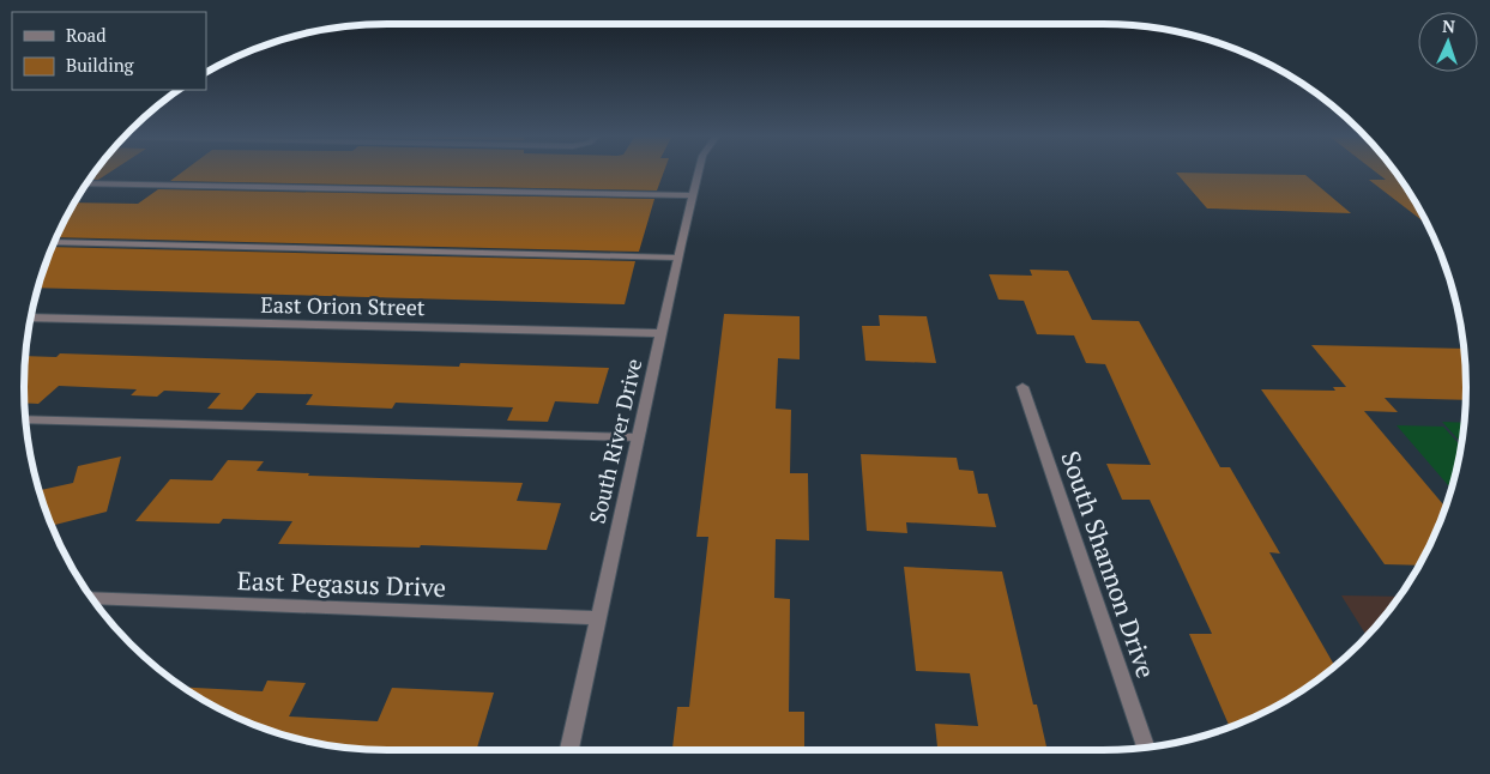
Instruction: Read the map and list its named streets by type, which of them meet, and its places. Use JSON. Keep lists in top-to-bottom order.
{
  "streets": {
    "street": [
      "East Orion Street",
      "South River Drive",
      "South Shannon Drive",
      "East Pegasus Drive"
    ]
  },
  "crossings": [
    ["East Orion Street", "South River Drive"],
    ["South River Drive", "East Pegasus Drive"]
  ],
  "legend": ["Road", "Building"],
  "north": "top"
}
